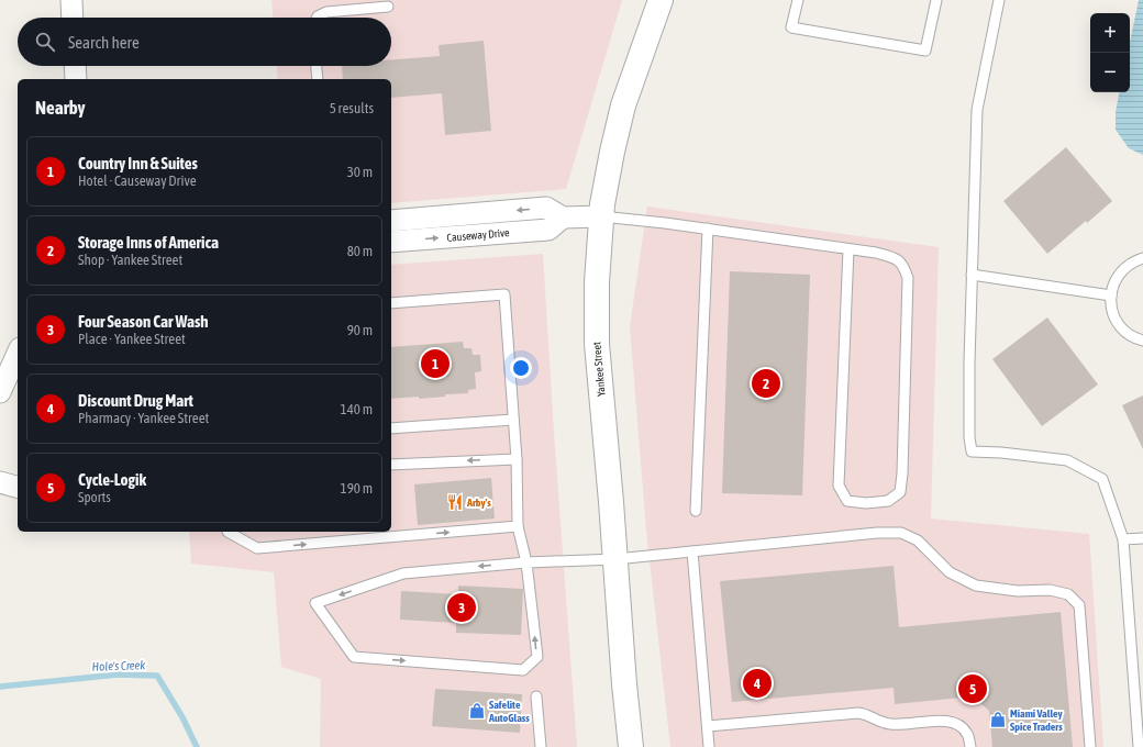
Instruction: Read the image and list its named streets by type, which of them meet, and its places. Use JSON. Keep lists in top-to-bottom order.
{
  "streets": {
    "street": ["Causeway Drive", "Yankee Street"]
  },
  "crossings": [
    ["Causeway Drive", "Yankee Street"]
  ],
  "water": ["Hole's Creek"],
  "places": {
    "restaurant": ["Arby's"],
    "shop": ["Safelite AutoGlass", "Miami Valley Spice Traders"]
  },
  "page": {
    "map_buttons": ["+", "−"],
    "search": "Search here",
    "heading": ["Nearby", "5 results"],
    "list": [
      {
        "mark": "1",
        "name": "Country Inn & Suites",
        "note": "Hotel · Causeway Drive",
        "value": "30 m"
      },
      {
        "mark": "2",
        "name": "Storage Inns of America",
        "note": "Shop · Yankee Street",
        "value": "80 m"
      },
      {
        "mark": "3",
        "name": "Four Season Car Wash",
        "note": "Place · Yankee Street",
        "value": "90 m"
      },
      {
        "mark": "4",
        "name": "Discount Drug Mart",
        "note": "Pharmacy · Yankee Street",
        "value": "140 m"
      },
      {
        "mark": "5",
        "name": "Cycle-Logik",
        "note": "Sports",
        "value": "190 m"
      }
    ],
    "pins": [
      "1",
      "2",
      "3",
      "4",
      "5"
    ]
  }
}
